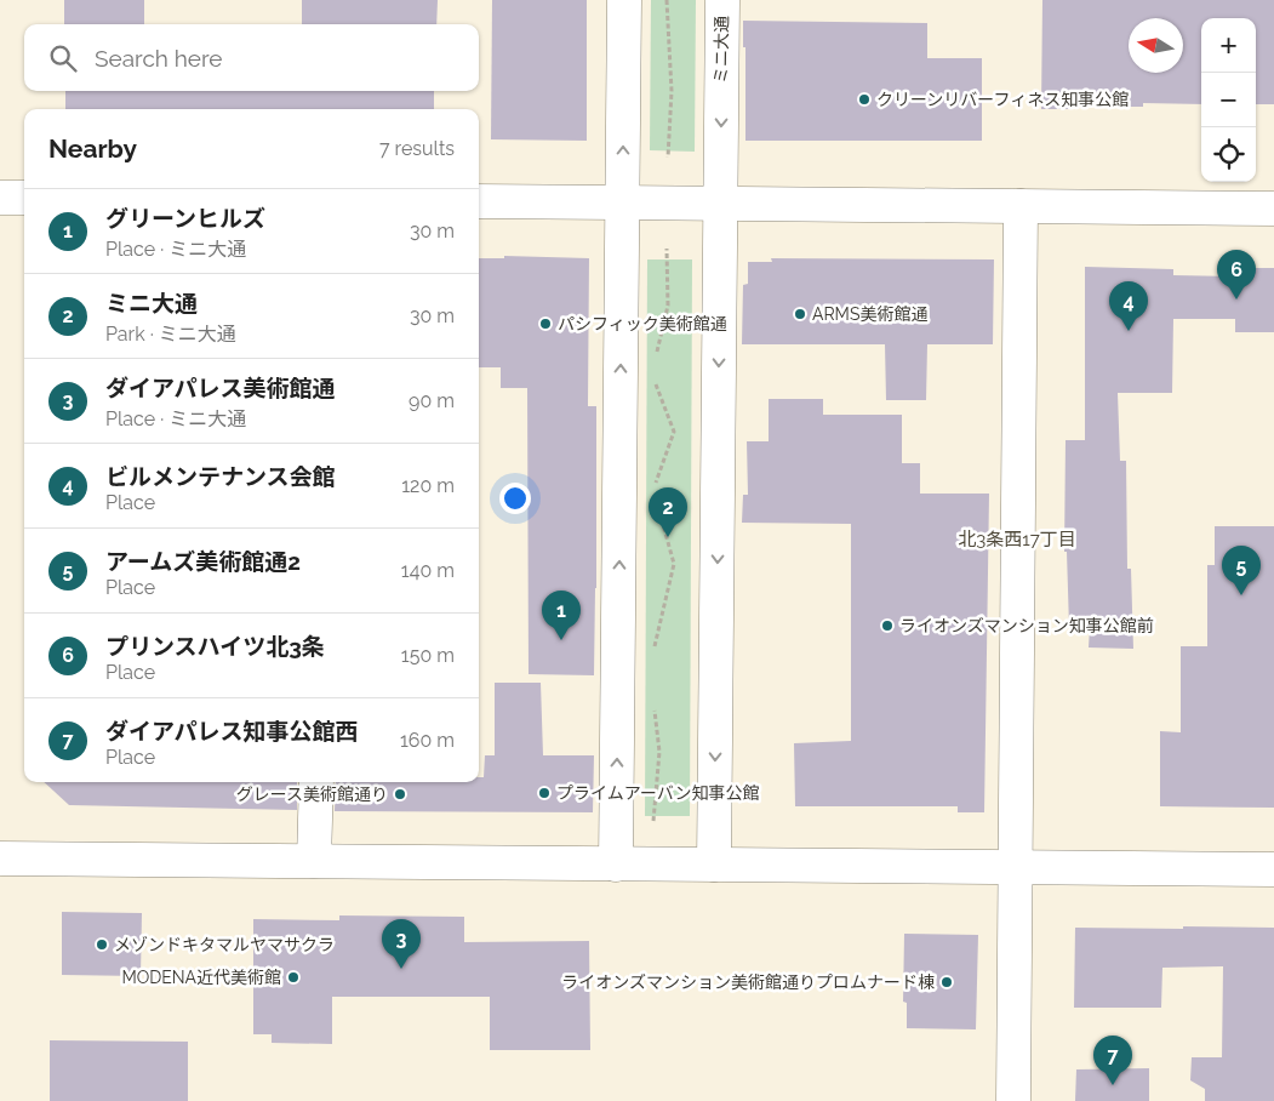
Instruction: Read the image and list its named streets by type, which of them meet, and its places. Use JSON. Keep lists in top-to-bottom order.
{
  "streets": {
    "street": ["ミニ大通"]
  },
  "districts": ["北3条西17丁目"],
  "places": [
    "クリーンリバーフィネス知事公館",
    "ARMS美術館通",
    "パシフィック美術館通",
    "ライオンズマンション知事公館前",
    "プライムアーバン知事公館",
    "グレース美術館通り",
    "メゾンドキタマルヤマサクラ",
    "MODENA近代美術館",
    "ライオンズマンション美術館通りプロムナード棟"
  ],
  "north": "left",
  "page": {
    "map_buttons": ["+", "−"],
    "search": "Search here",
    "heading": ["Nearby", "7 results"],
    "list": [
      {
        "mark": "1",
        "name": "グリーンヒルズ",
        "note": "Place · ミニ大通",
        "value": "30 m"
      },
      {
        "mark": "2",
        "name": "ミニ大通",
        "note": "Park · ミニ大通",
        "value": "30 m"
      },
      {
        "mark": "3",
        "name": "ダイアパレス美術館通",
        "note": "Place · ミニ大通",
        "value": "90 m"
      },
      {
        "mark": "4",
        "name": "ビルメンテナンス会館",
        "note": "Place",
        "value": "120 m"
      },
      {
        "mark": "5",
        "name": "アームズ美術館通2",
        "note": "Place",
        "value": "140 m"
      },
      {
        "mark": "6",
        "name": "プリンスハイツ北3条",
        "note": "Place",
        "value": "150 m"
      },
      {
        "mark": "7",
        "name": "ダイアパレス知事公館西",
        "note": "Place",
        "value": "160 m"
      }
    ],
    "pins": [
      "6",
      "4",
      "2",
      "5",
      "1",
      "3",
      "7"
    ]
  }
}
